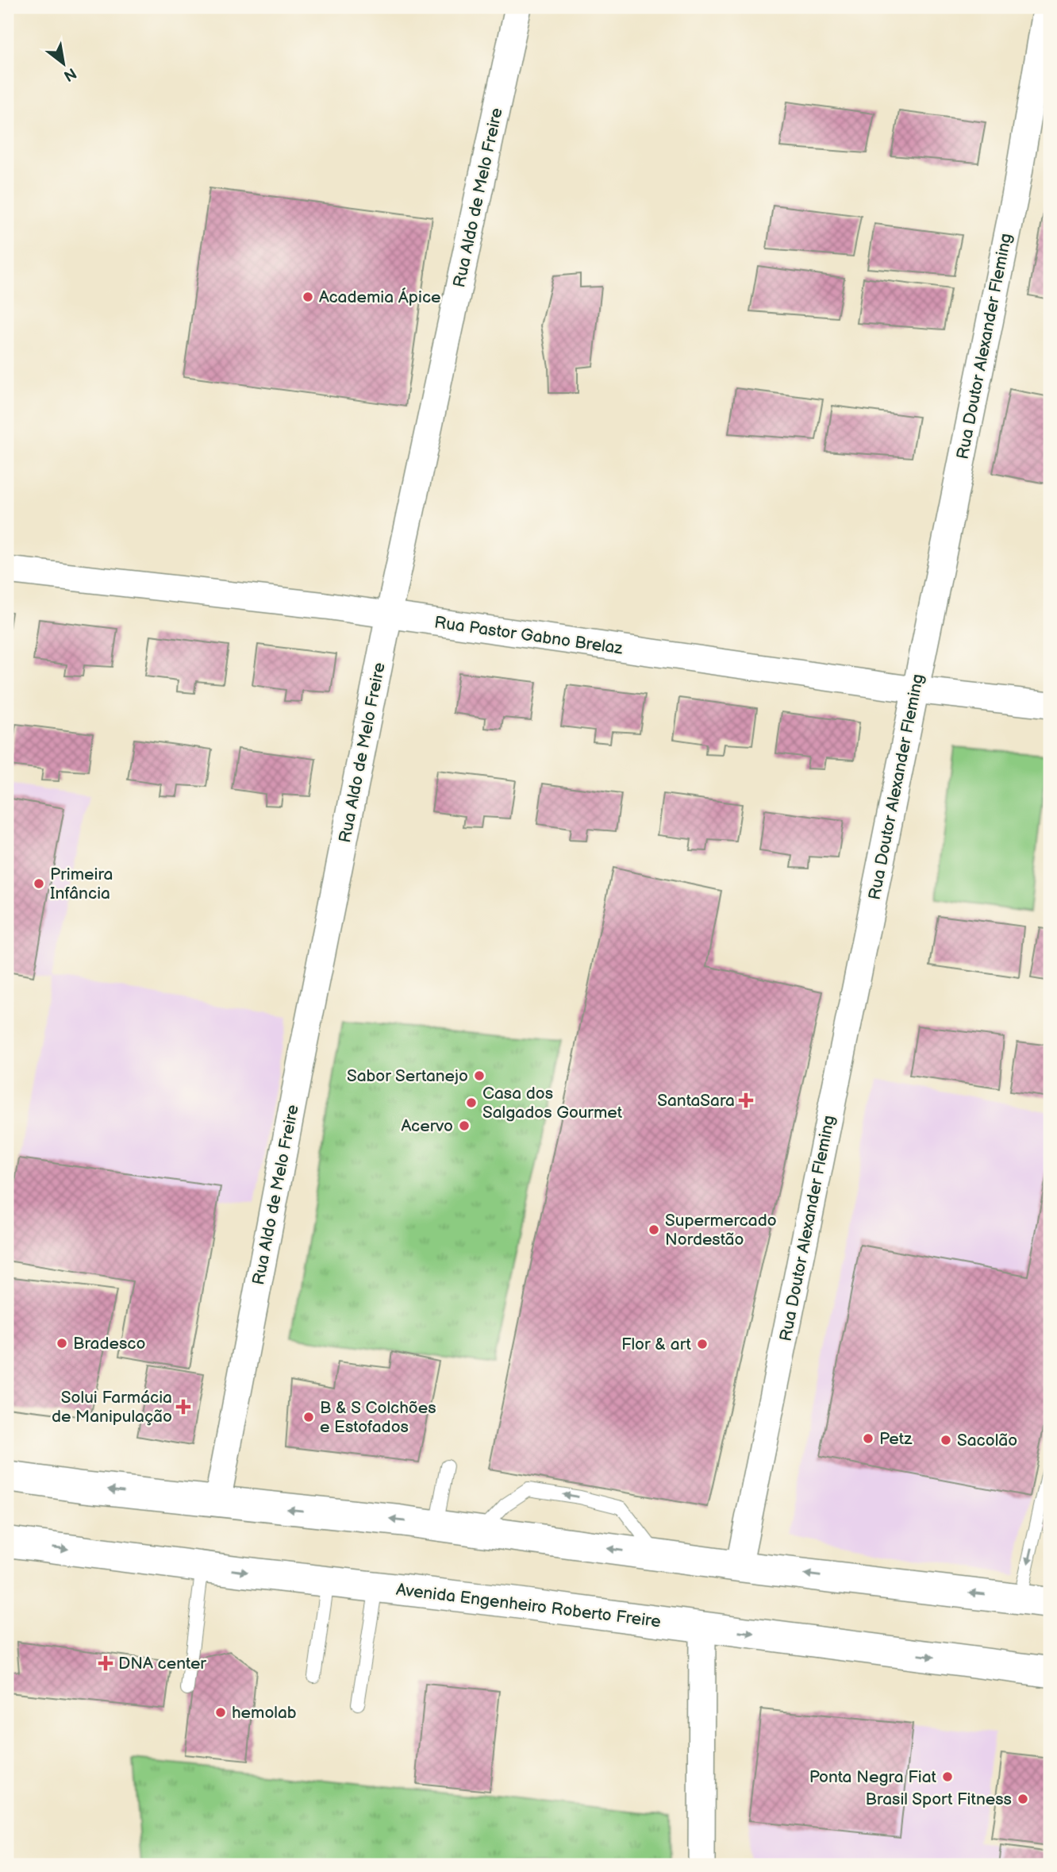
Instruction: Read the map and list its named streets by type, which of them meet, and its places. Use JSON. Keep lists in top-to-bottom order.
{
  "streets": {
    "main road": ["Avenida Engenheiro Roberto Freire"],
    "street": ["Rua Aldo de Melo Freire", "Rua Doutor Alexander Fleming", "Rua Pastor Gabno Brelaz"]
  },
  "crossings": [
    ["Rua Aldo de Melo Freire", "Rua Pastor Gabno Brelaz"],
    ["Rua Doutor Alexander Fleming", "Rua Pastor Gabno Brelaz"]
  ],
  "places": {
    "other": [
      "Academia Ápice",
      "Primeira Infância",
      "Sabor Sertanejo",
      "Casa dos Salgados Gourmet",
      "Acervo",
      "Supermercado Nordestão",
      "Bradesco",
      "Flor & art",
      "B & S Colchões e Estofados",
      "Petz",
      "Sacolão",
      "hemolab",
      "Ponta Negra Fiat",
      "Brasil Sport Fitness"
    ],
    "health": ["SantaSara", "Solui Farmácia de Manipulação", "DNA center"]
  },
  "north": "bottom right"
}
